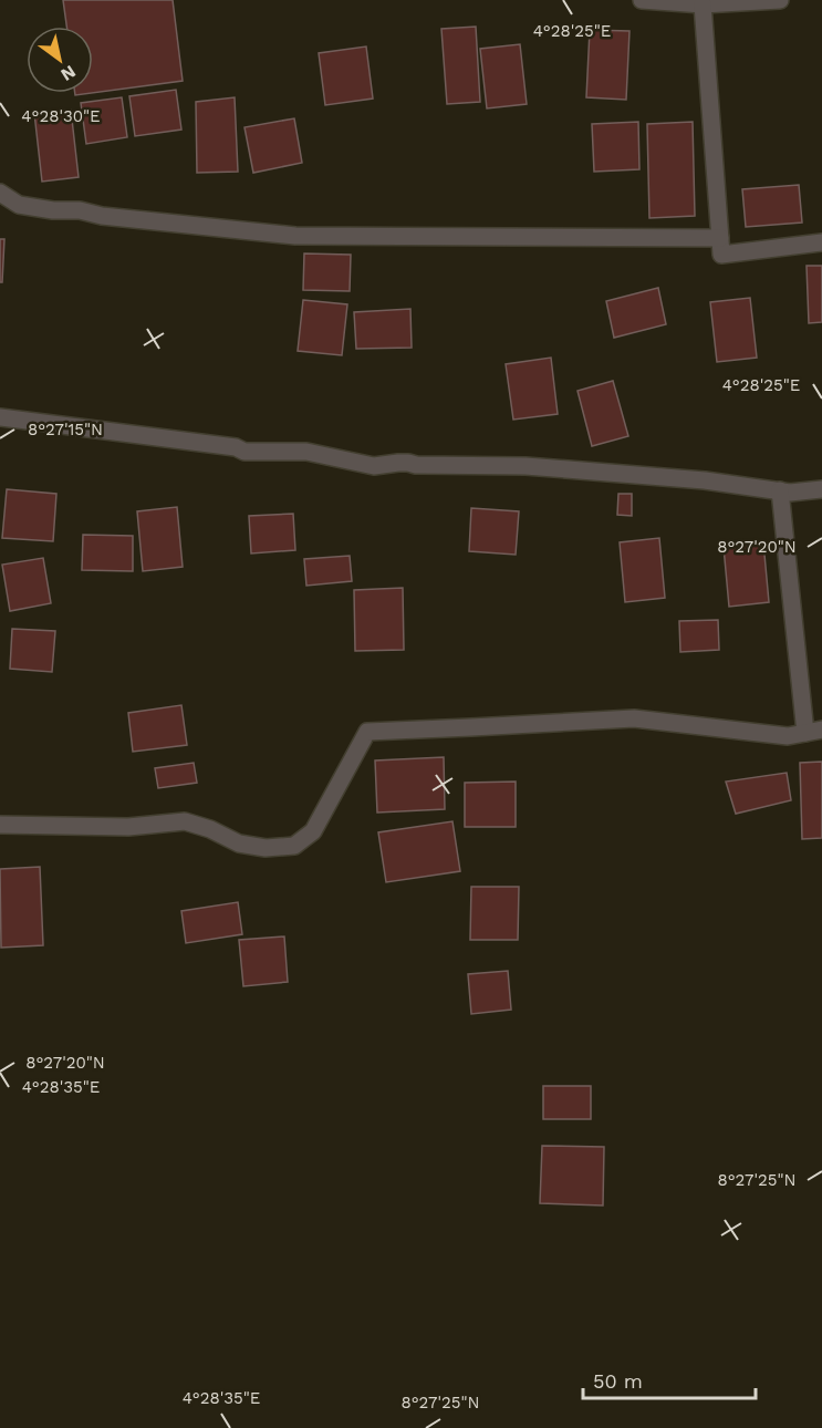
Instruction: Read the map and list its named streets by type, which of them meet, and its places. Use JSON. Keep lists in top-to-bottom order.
{
  "scale_bar": "50 m",
  "north": "bottom right",
  "coordinates": [
    "4°28'25\"E",
    "4°28'30\"E",
    "8°27'15\"N",
    "8°27'20\"N",
    "4°28'35\"E",
    "8°27'25\"N"
  ]
}
